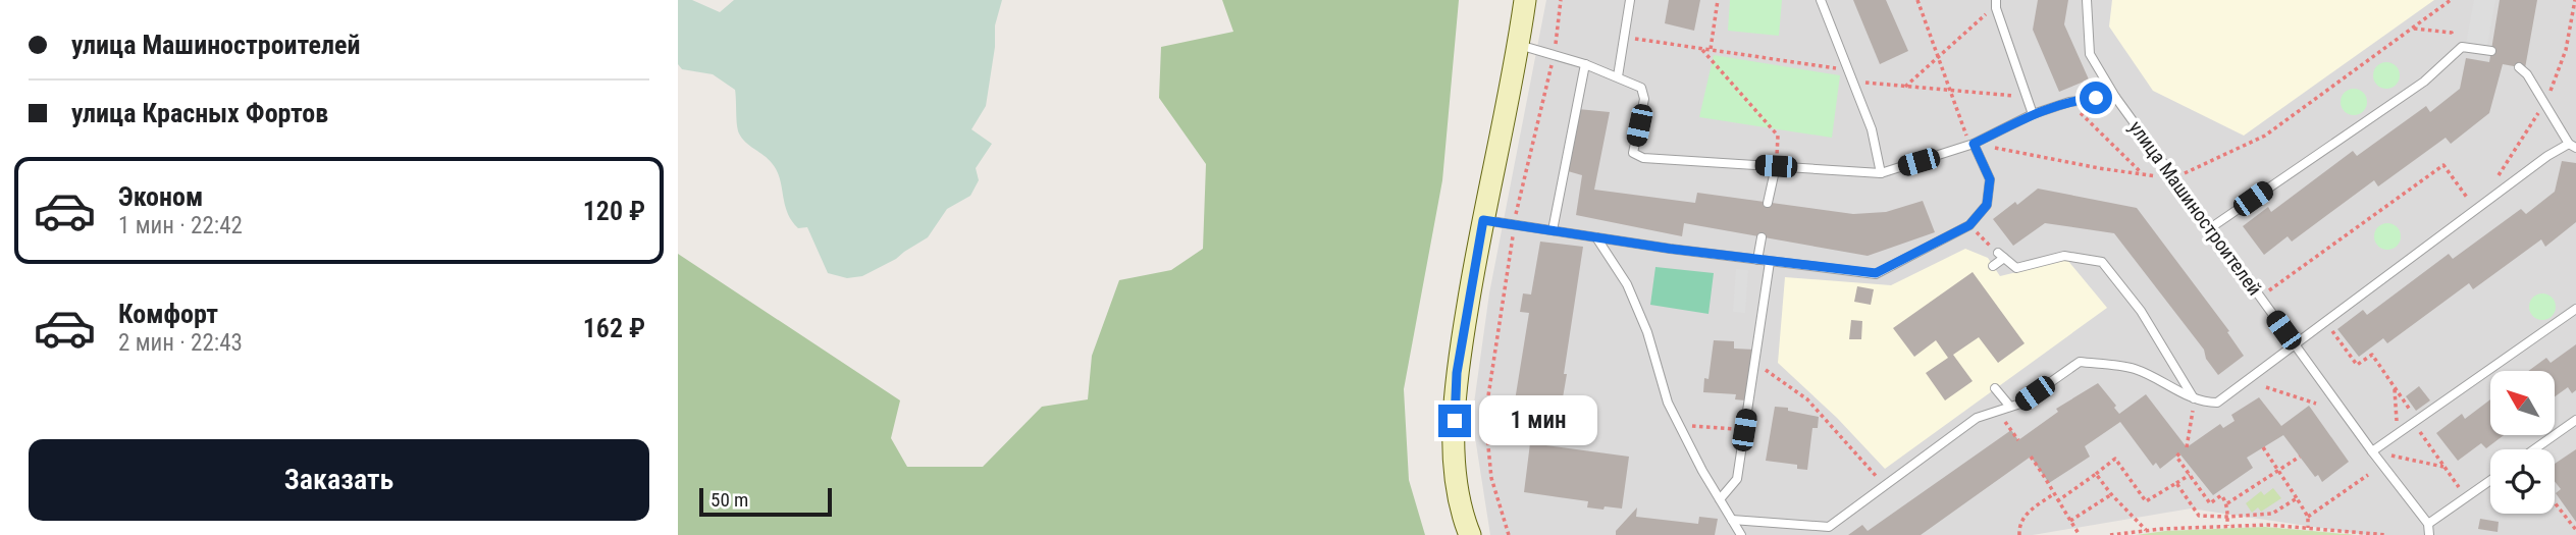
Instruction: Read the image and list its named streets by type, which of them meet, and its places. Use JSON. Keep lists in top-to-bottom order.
{
  "streets": {
    "lane": ["улица Машиностроителей"]
  },
  "scale_bar": "50 m",
  "north": "top left",
  "page": {
    "banner": ["улица Машиностроителей", "улица Красных Фортов"],
    "list": [
      {
        "name": "Эконом",
        "note": "1 мин · 22:42",
        "value": "120 ₽"
      },
      {
        "name": "Комфорт",
        "note": "2 мин · 22:43",
        "value": "162 ₽"
      }
    ],
    "bubble": "1 мин",
    "buttons": "Заказать",
    "scale": "50 m"
  }
}
